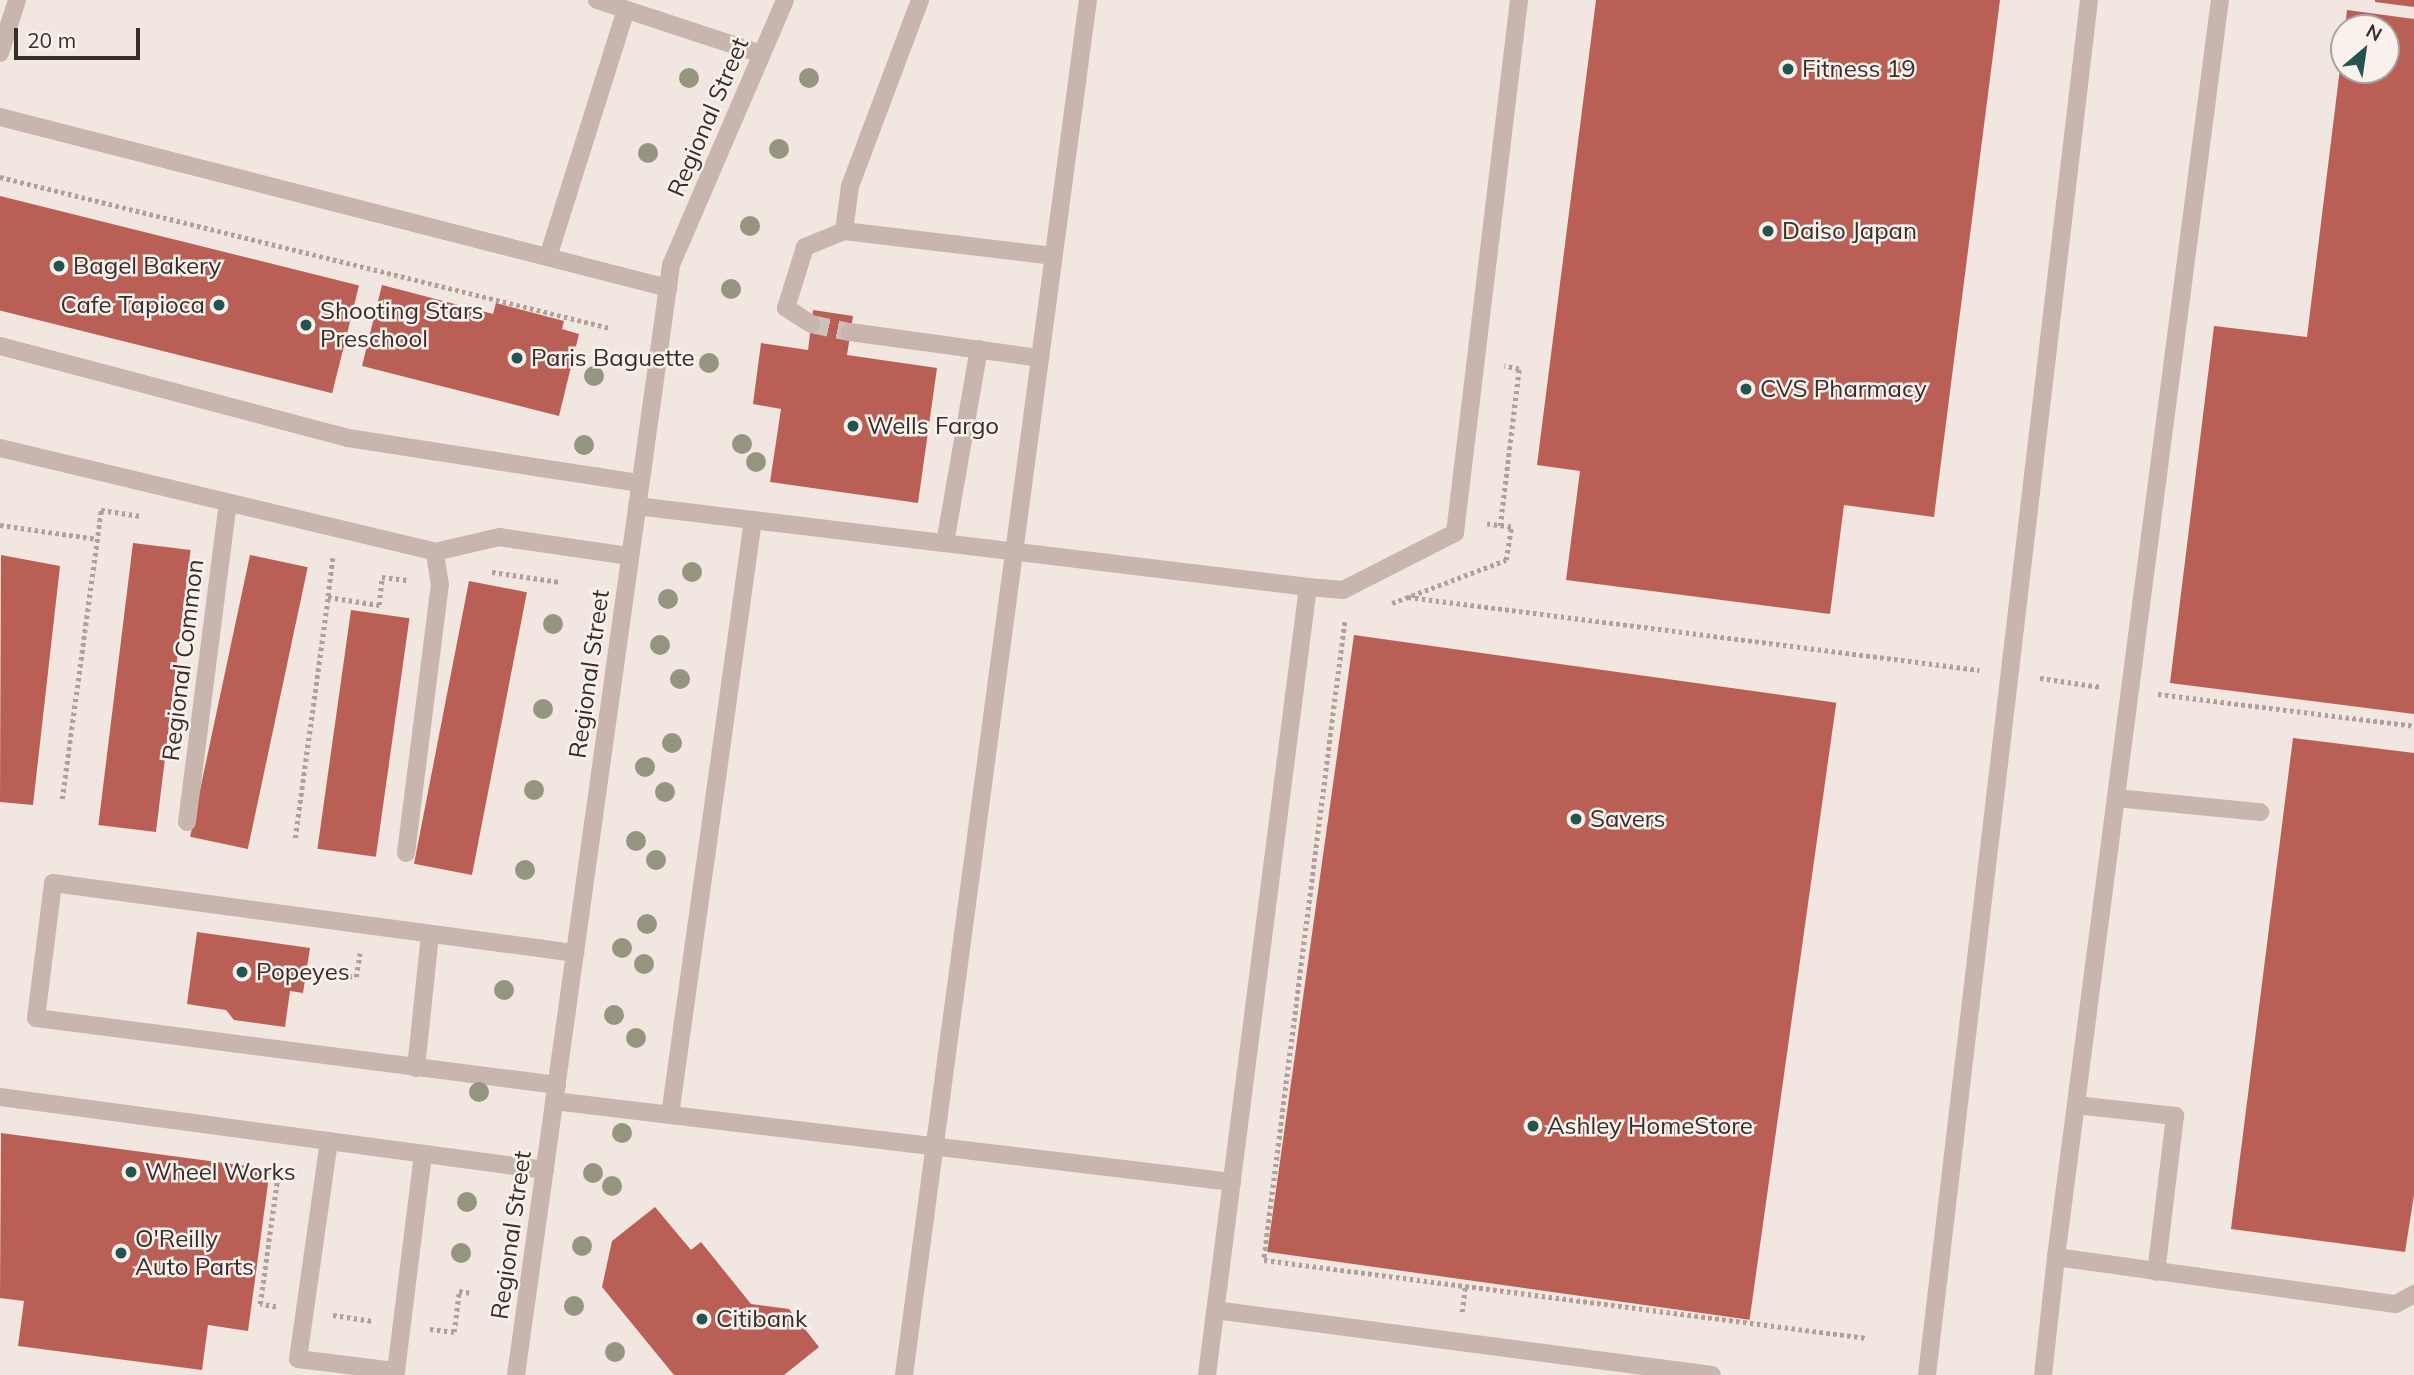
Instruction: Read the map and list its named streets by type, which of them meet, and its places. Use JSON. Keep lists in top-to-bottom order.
{
  "streets": {
    "street": ["Regional Street", "Regional Common"]
  },
  "places": [
    "Fitness 19",
    "Daiso Japan",
    "Bagel Bakery",
    "Cafe Tapioca",
    "Shooting Stars Preschool",
    "Paris Baguette",
    "CVS Pharmacy",
    "Wells Fargo",
    "Savers",
    "Popeyes",
    "Ashley HomeStore",
    "Wheel Works",
    "O'Reilly Auto Parts",
    "Citibank"
  ],
  "scale_bar": "20 m",
  "north": "top right"
}
